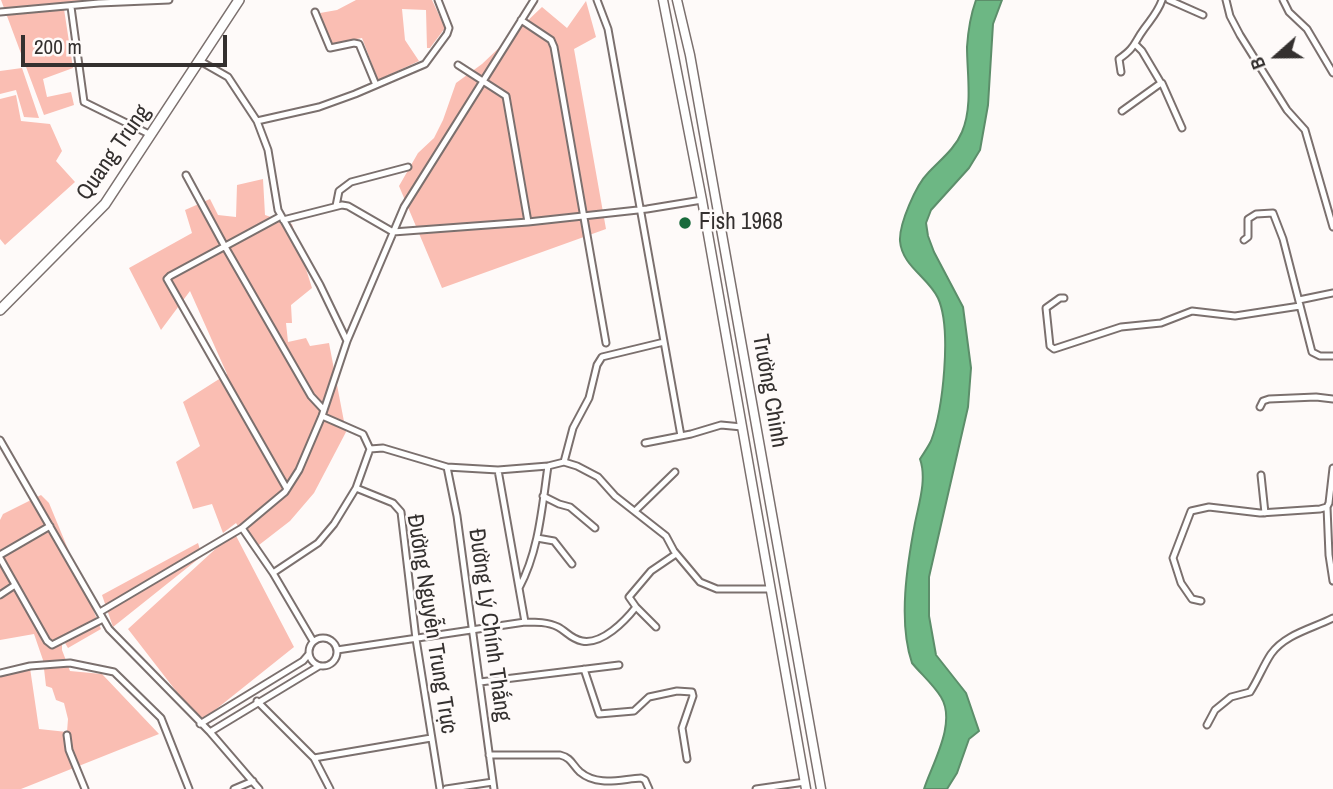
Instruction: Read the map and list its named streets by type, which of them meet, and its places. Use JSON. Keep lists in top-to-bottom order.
{
  "streets": {
    "main road": ["Quang Trung"],
    "street": ["Trường Chinh", "Đường Nguyễn Trung Trực", "Đường Lý Chính Thắng"]
  },
  "places": ["Fish 1968"],
  "scale_bar": "200 m",
  "north": "left"
}
